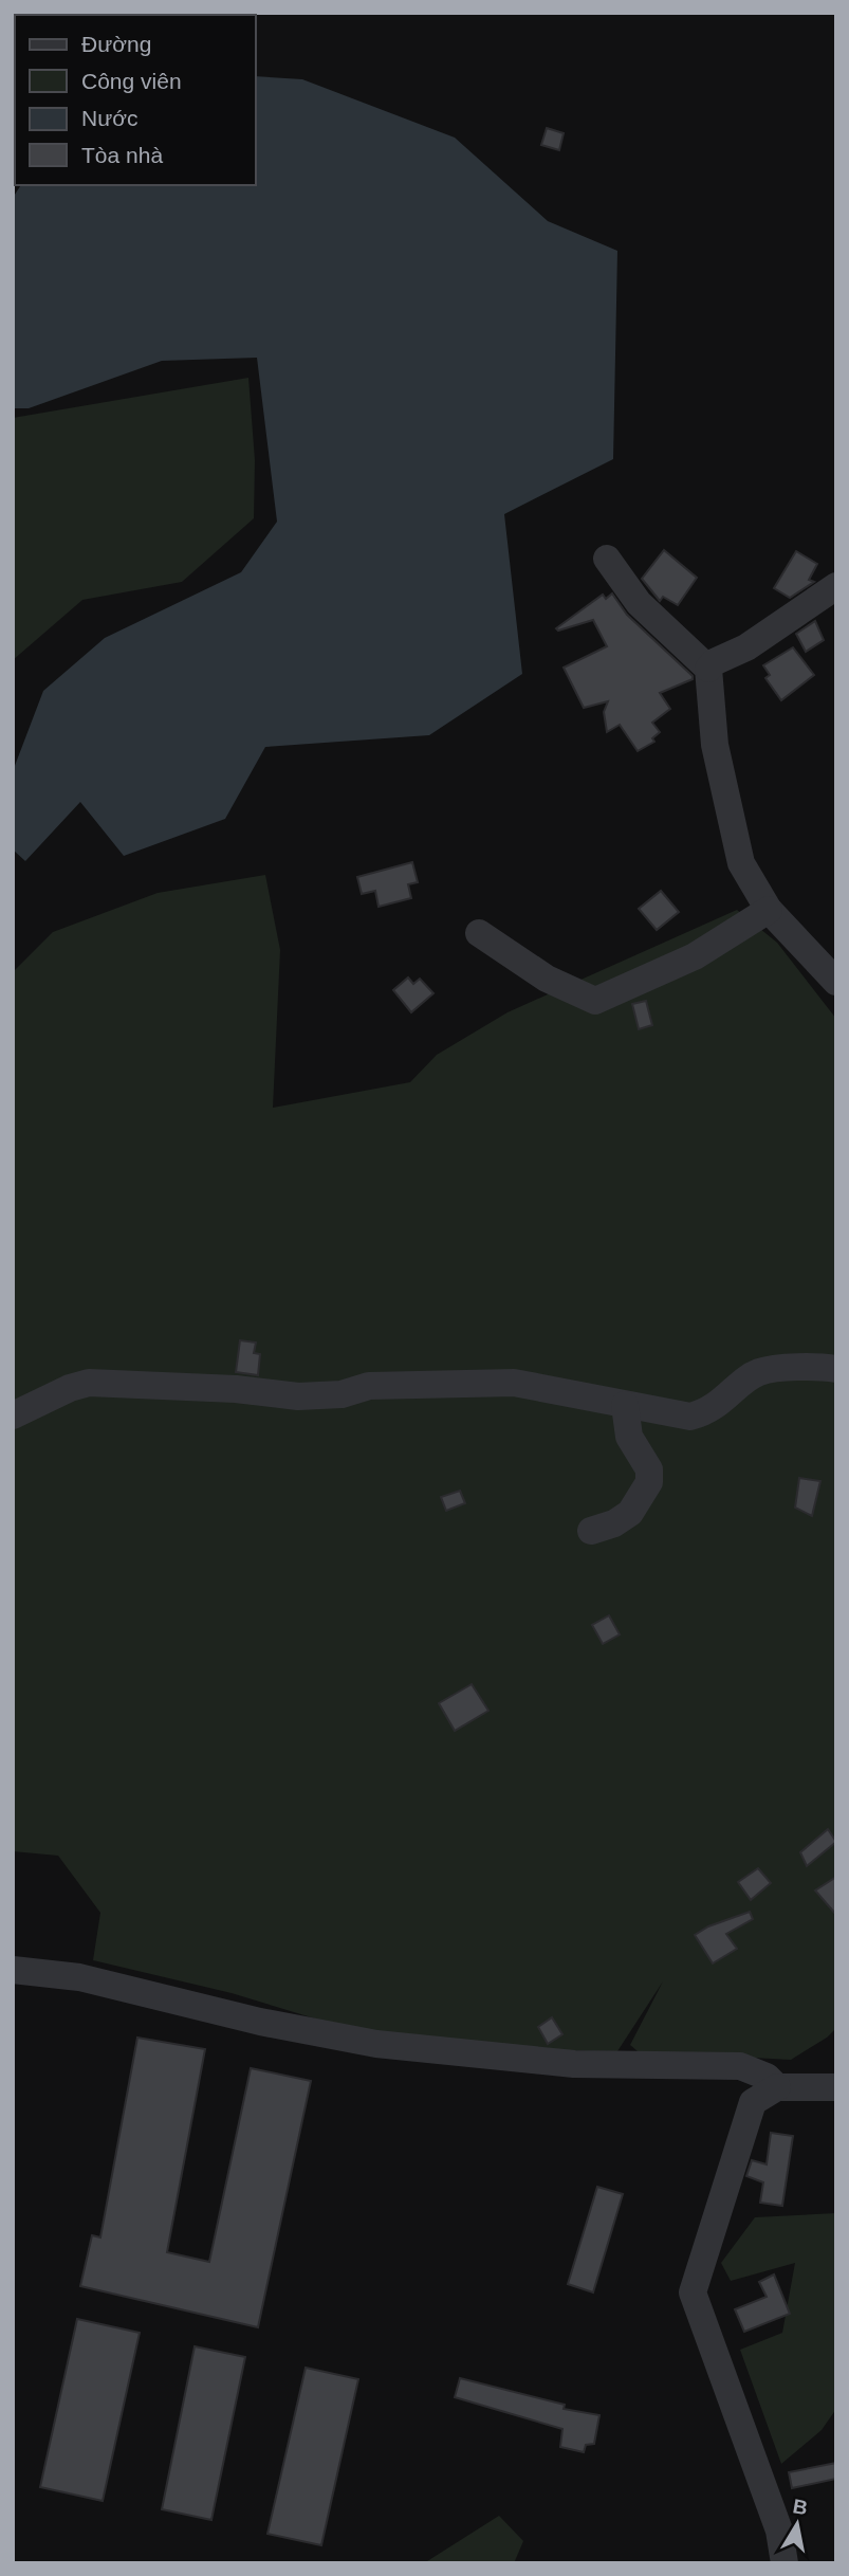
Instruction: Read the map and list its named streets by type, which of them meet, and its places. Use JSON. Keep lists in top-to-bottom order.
{
  "legend": [
    "Đường",
    "Công viên",
    "Nước",
    "Tòa nhà"
  ],
  "north": "top"
}
